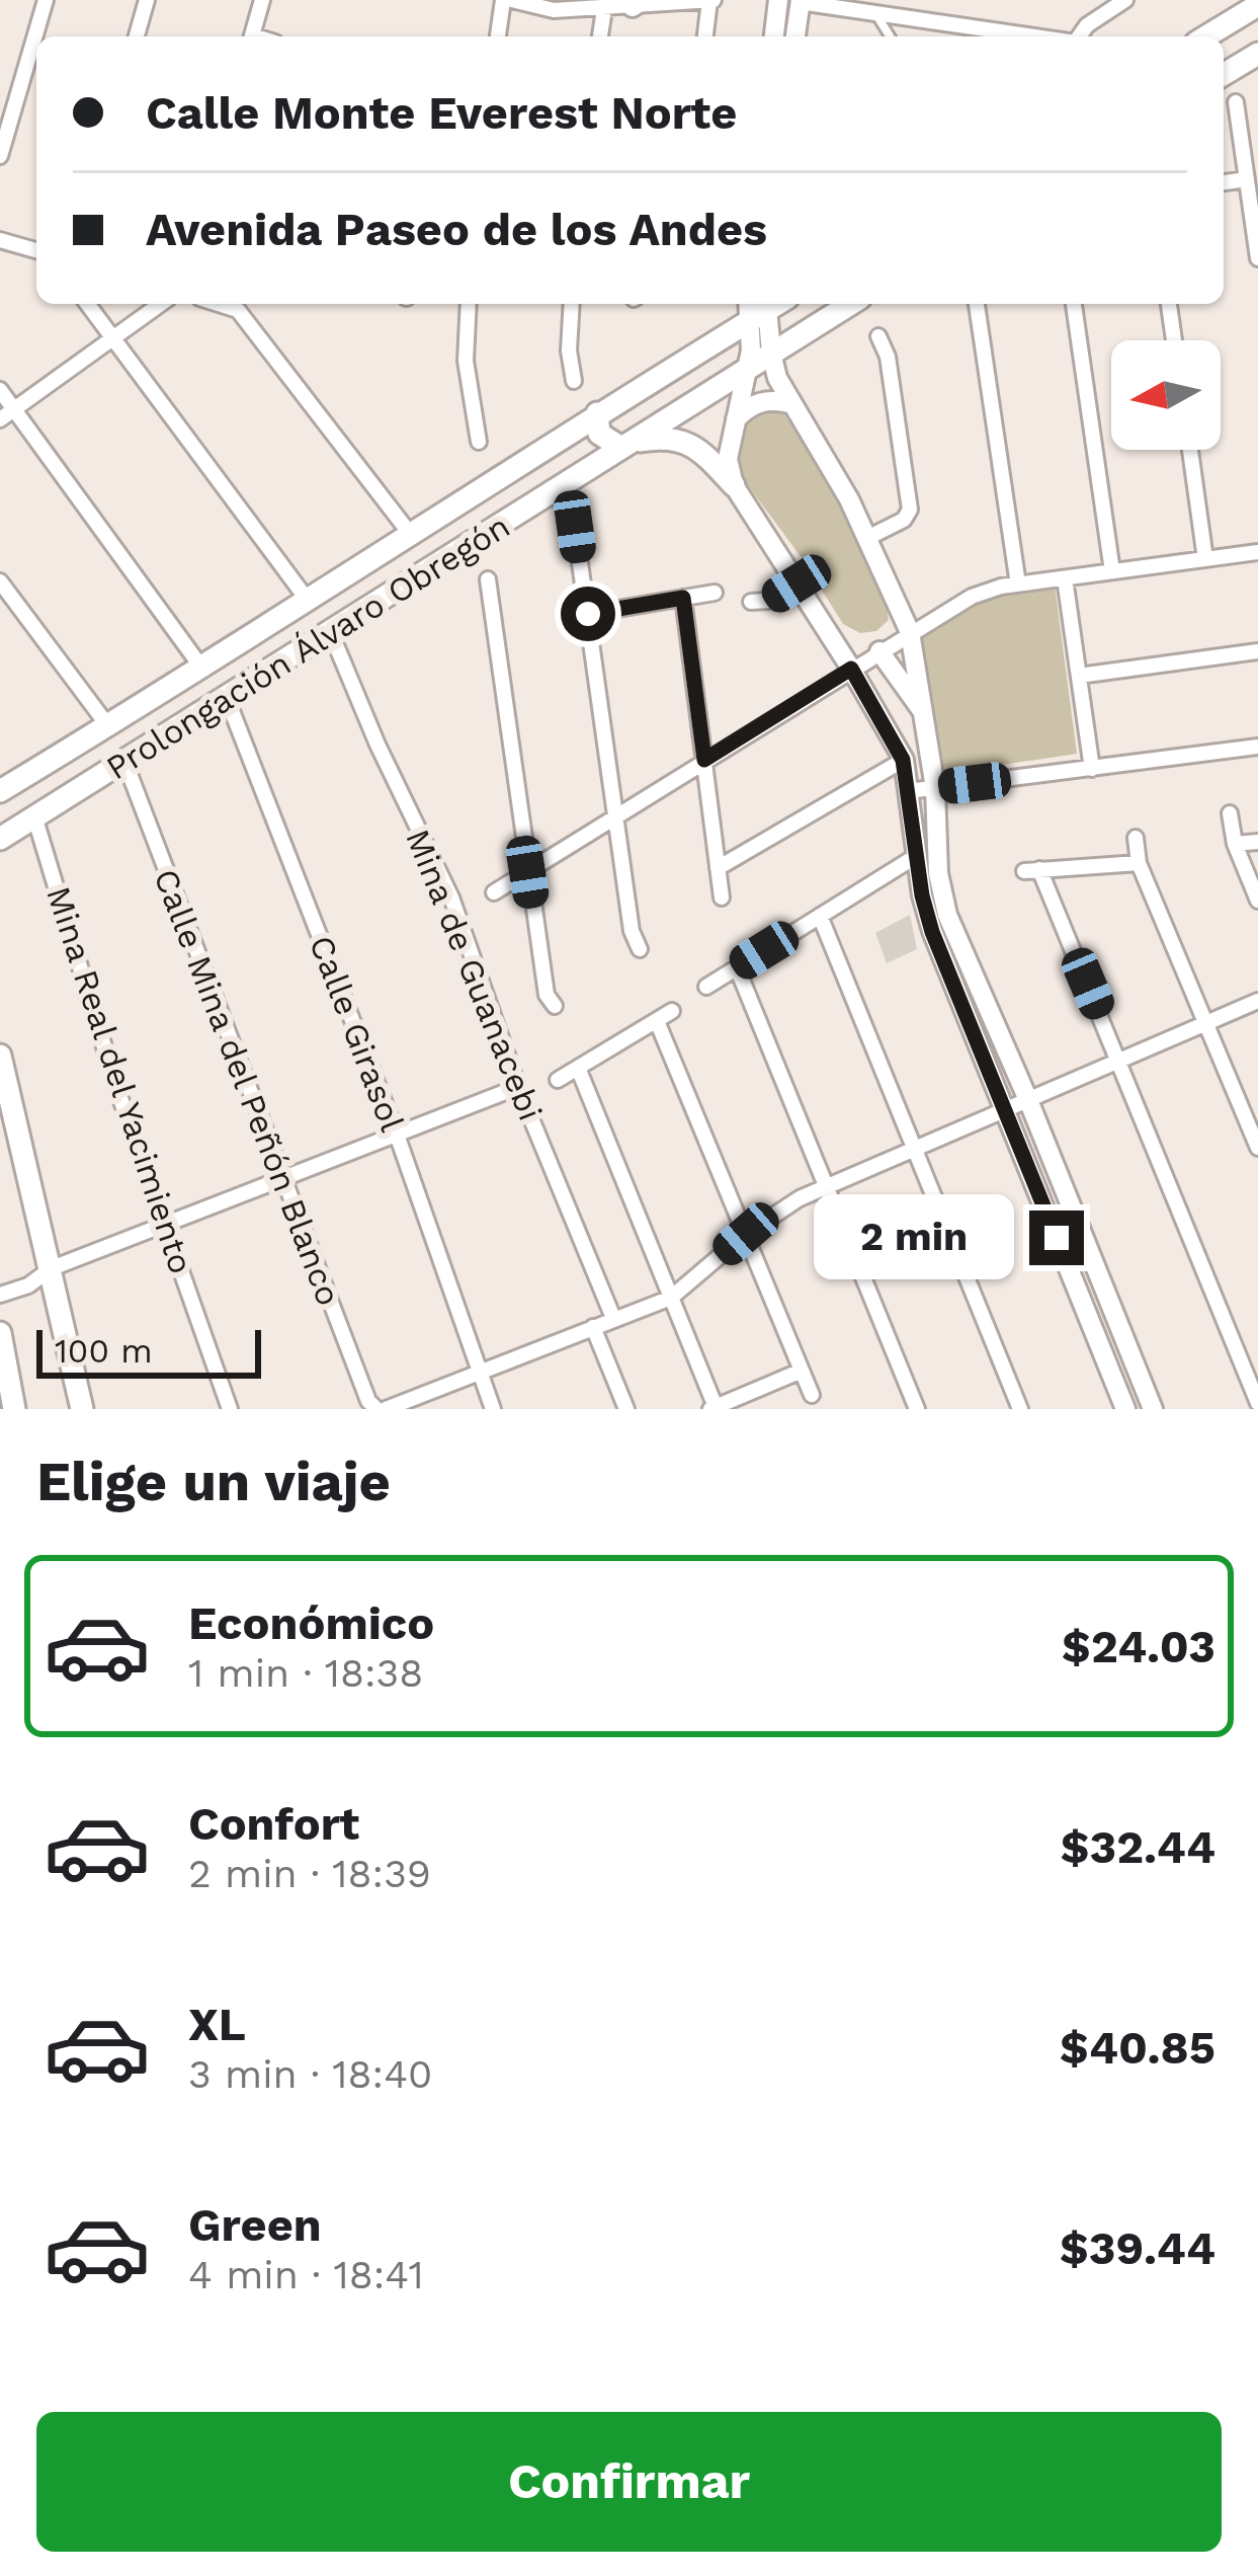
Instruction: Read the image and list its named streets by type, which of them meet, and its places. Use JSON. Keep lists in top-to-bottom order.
{
  "streets": {
    "main road": ["Prolongación Álvaro Obregón"],
    "street": [
      "Mina de Guanacebi",
      "Calle Girasol",
      "Mina Real del Yacimiento",
      "Calle Mina del Peñón Blanco"
    ]
  },
  "crossings": [
    ["Prolongación Álvaro Obregón", "Mina de Guanacebi"],
    ["Prolongación Álvaro Obregón", "Calle Girasol"],
    ["Prolongación Álvaro Obregón", "Mina Real del Yacimiento"],
    ["Prolongación Álvaro Obregón", "Calle Mina del Peñón Blanco"]
  ],
  "scale_bar": "100 m",
  "north": "left",
  "page": {
    "banner": ["Calle Monte Everest Norte", "Avenida Paseo de los Andes"],
    "bubble": "2 min",
    "scale": "100 m",
    "heading": "Elige un viaje",
    "list": [
      {
        "name": "Económico",
        "note": "1 min · 18:38",
        "value": "$24.03"
      },
      {
        "name": "Confort",
        "note": "2 min · 18:39",
        "value": "$32.44"
      },
      {
        "name": "XL",
        "note": "3 min · 18:40",
        "value": "$40.85"
      },
      {
        "name": "Green",
        "note": "4 min · 18:41",
        "value": "$39.44"
      }
    ],
    "buttons": "Confirmar"
  }
}
